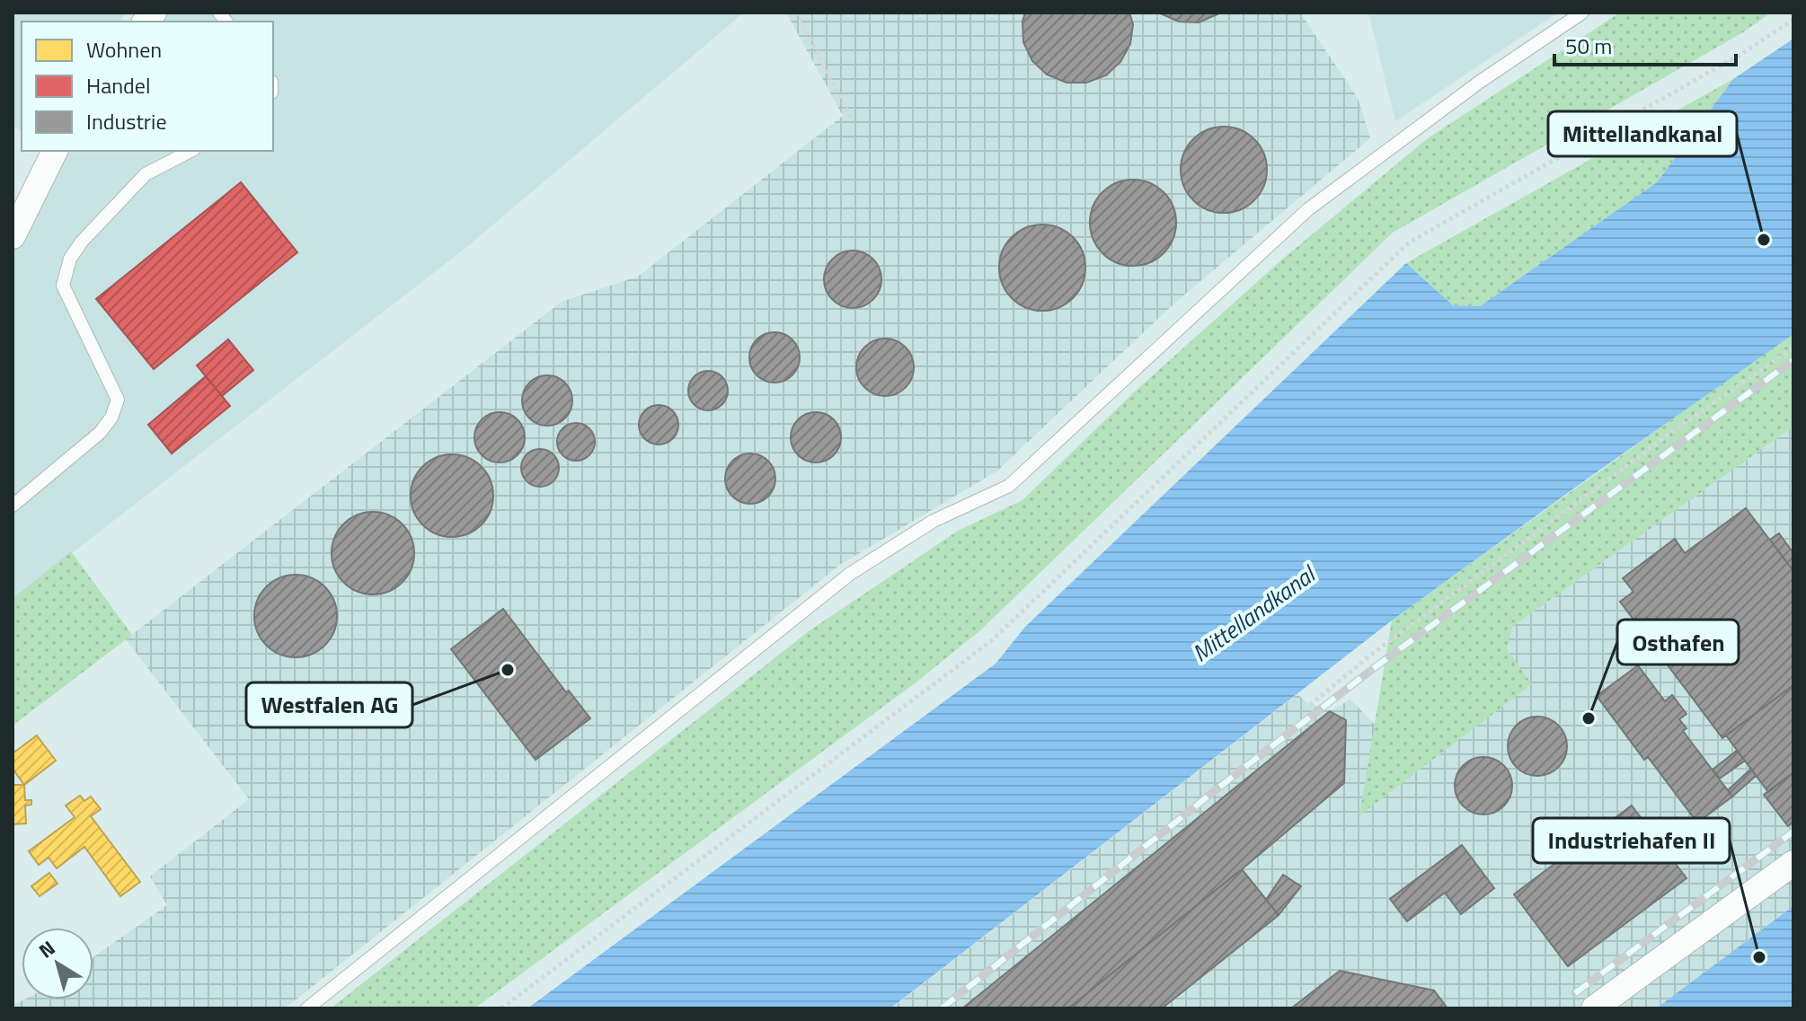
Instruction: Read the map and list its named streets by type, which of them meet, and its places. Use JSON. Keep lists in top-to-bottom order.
{
  "water": ["Mittellandkanal"],
  "places": [
    "Mittellandkanal",
    "Westfalen AG",
    "Osthafen",
    "Industriehafen II"
  ],
  "legend": ["Wohnen", "Handel", "Industrie"],
  "scale_bar": "50 m",
  "north": "top left"
}
